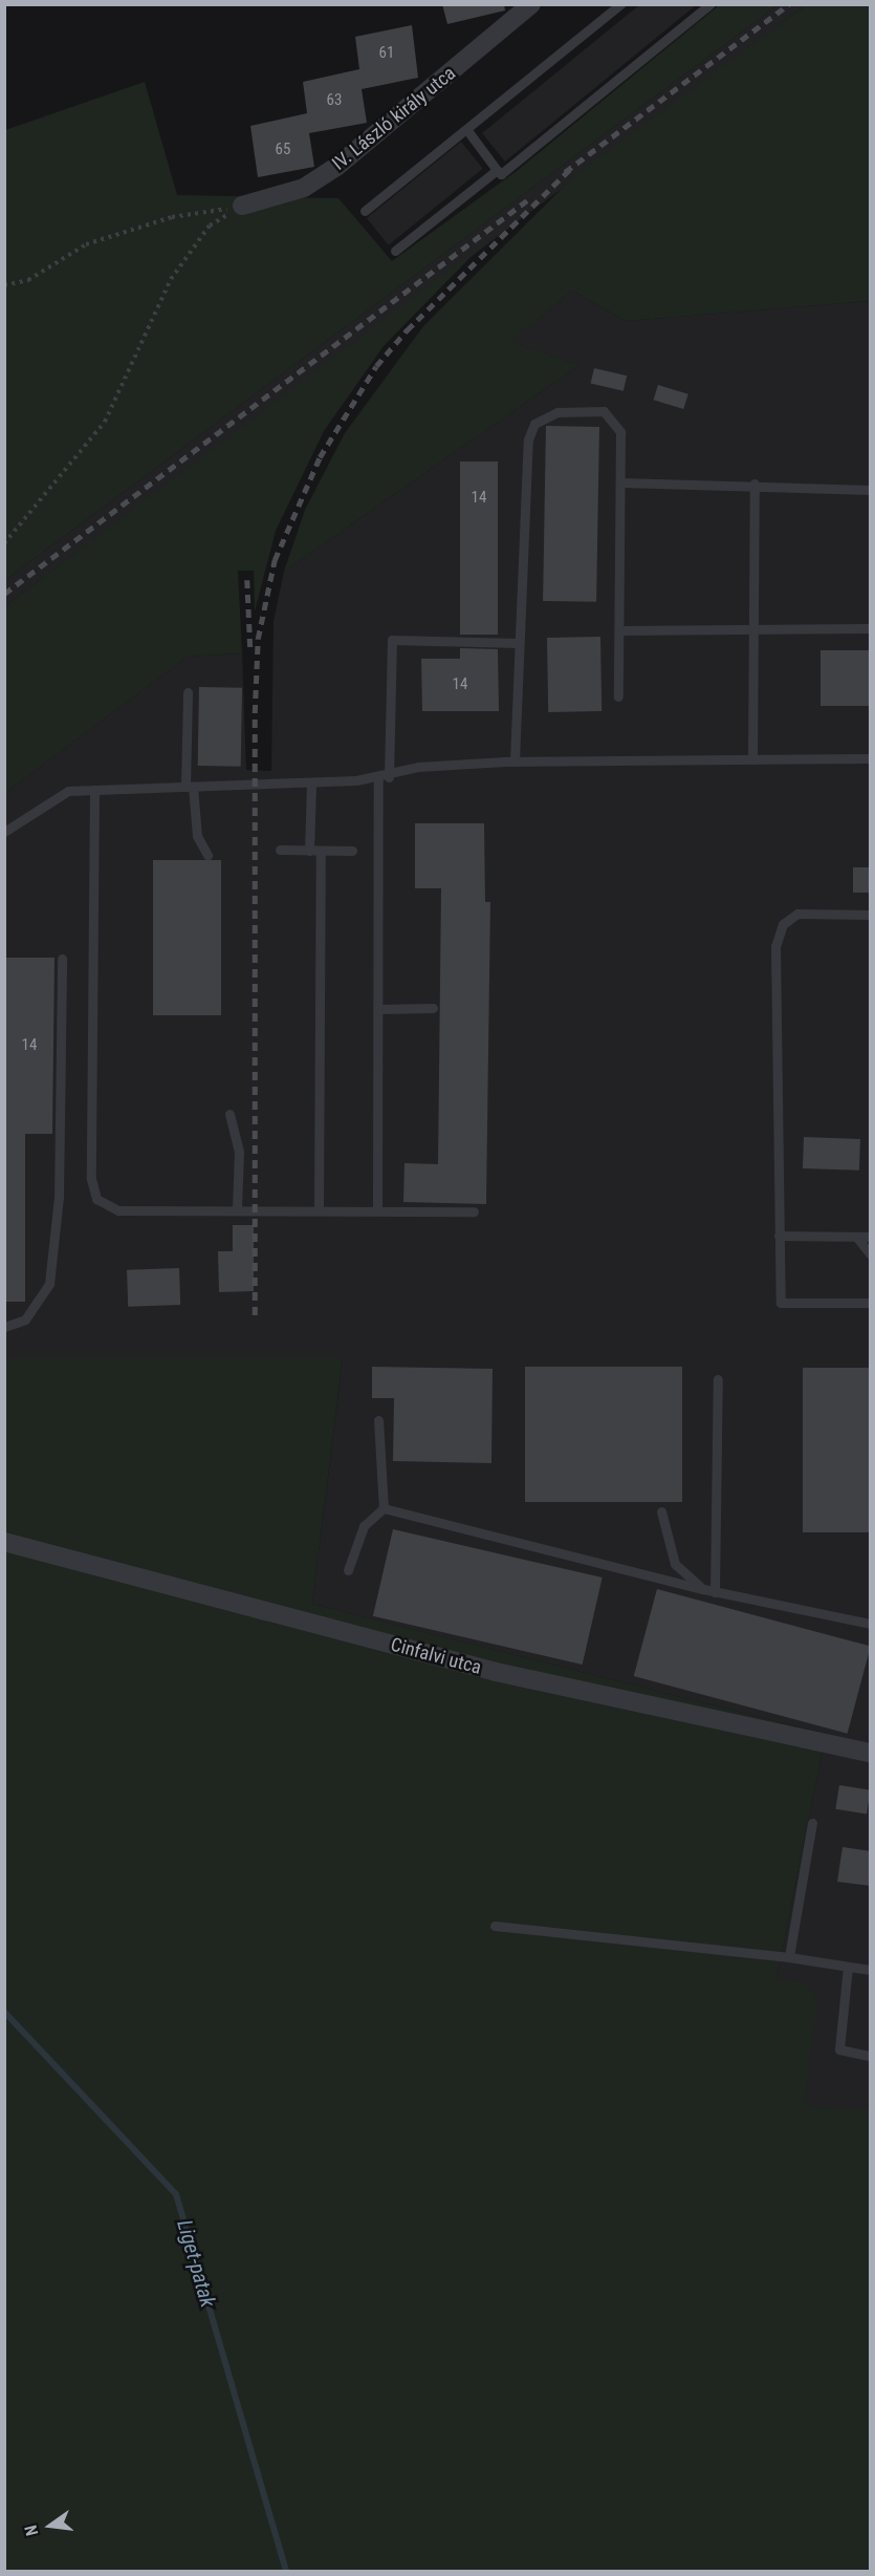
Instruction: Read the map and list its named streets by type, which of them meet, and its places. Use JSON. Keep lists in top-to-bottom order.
{
  "streets": {
    "street": ["IV. László király utca", "Cinfalvi utca"]
  },
  "water": ["Liget-patak"],
  "house_numbers": [
    "61",
    "63",
    "65",
    "14",
    "14",
    "14"
  ],
  "north": "left"
}
